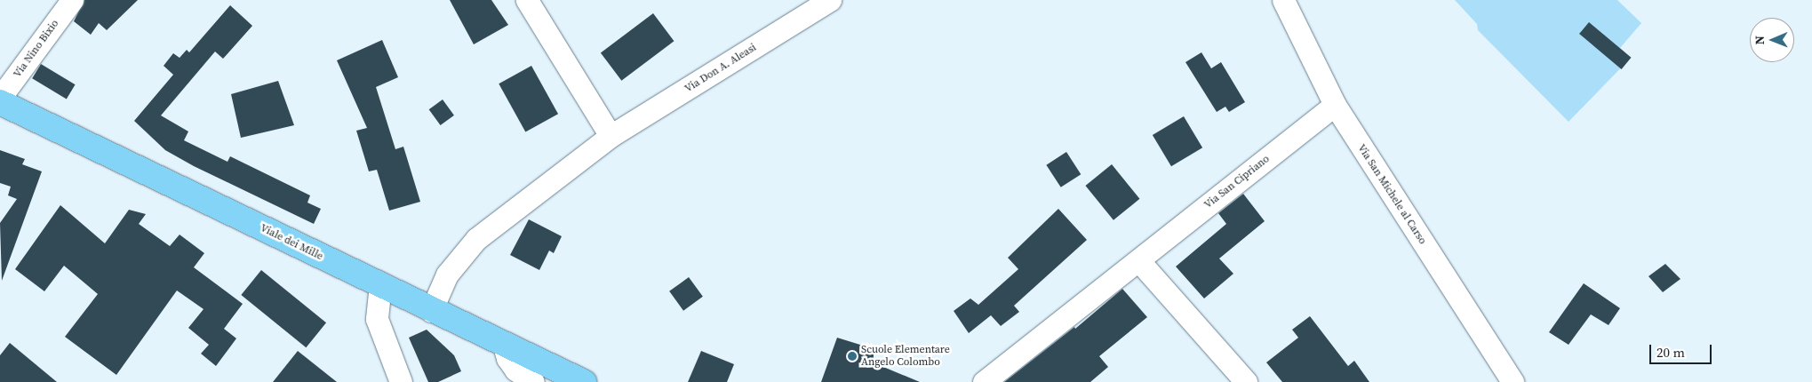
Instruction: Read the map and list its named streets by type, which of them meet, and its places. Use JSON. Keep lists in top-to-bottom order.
{
  "streets": {
    "main road": ["Viale dei Mille"],
    "street": [
      "Via Nino Bixio",
      "Via Don A. Aleasi",
      "Via San Cipriano",
      "Via San Michele al Carso"
    ]
  },
  "crossings": [
    ["Via Don A. Aleasi", "Viale dei Mille"],
    ["Via San Cipriano", "Via San Michele al Carso"]
  ],
  "places": ["Scuole Elementare Angelo Colombo"],
  "scale_bar": "20 m",
  "north": "left"
}
